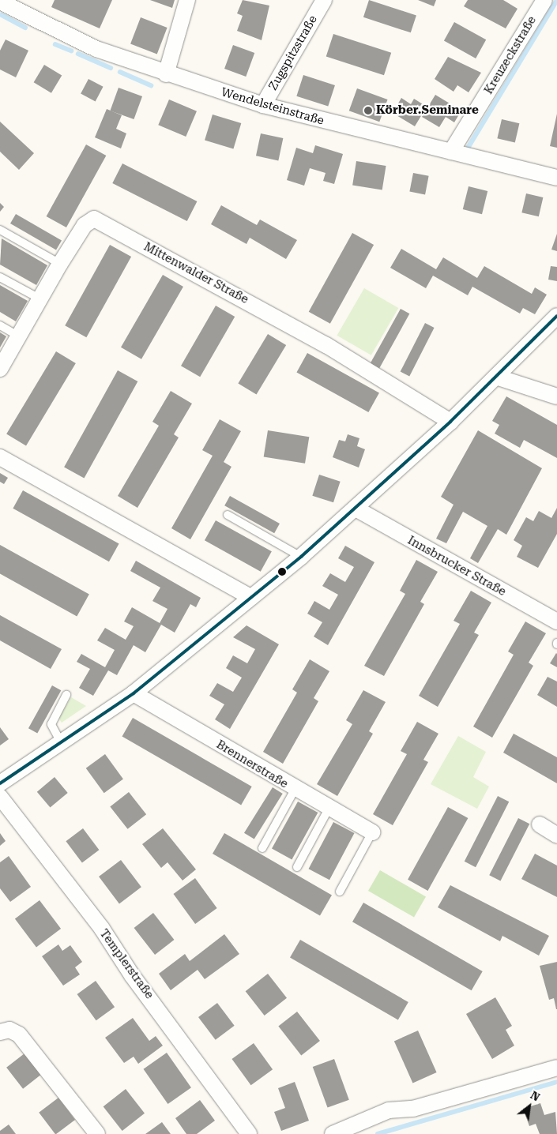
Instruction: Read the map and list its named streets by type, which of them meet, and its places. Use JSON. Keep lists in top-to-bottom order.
{
  "streets": {
    "street": [
      "Zugspitzstraße",
      "Kreuzeckstraße",
      "Wendelsteinstraße",
      "Mittenwalder Straße",
      "Innsbrucker Straße",
      "Brennerstraße",
      "Templerstraße"
    ]
  },
  "crossings": [
    ["Zugspitzstraße", "Wendelsteinstraße"],
    ["Kreuzeckstraße", "Wendelsteinstraße"]
  ],
  "places": ["Körber.Seminare"],
  "north": "top right"
}
